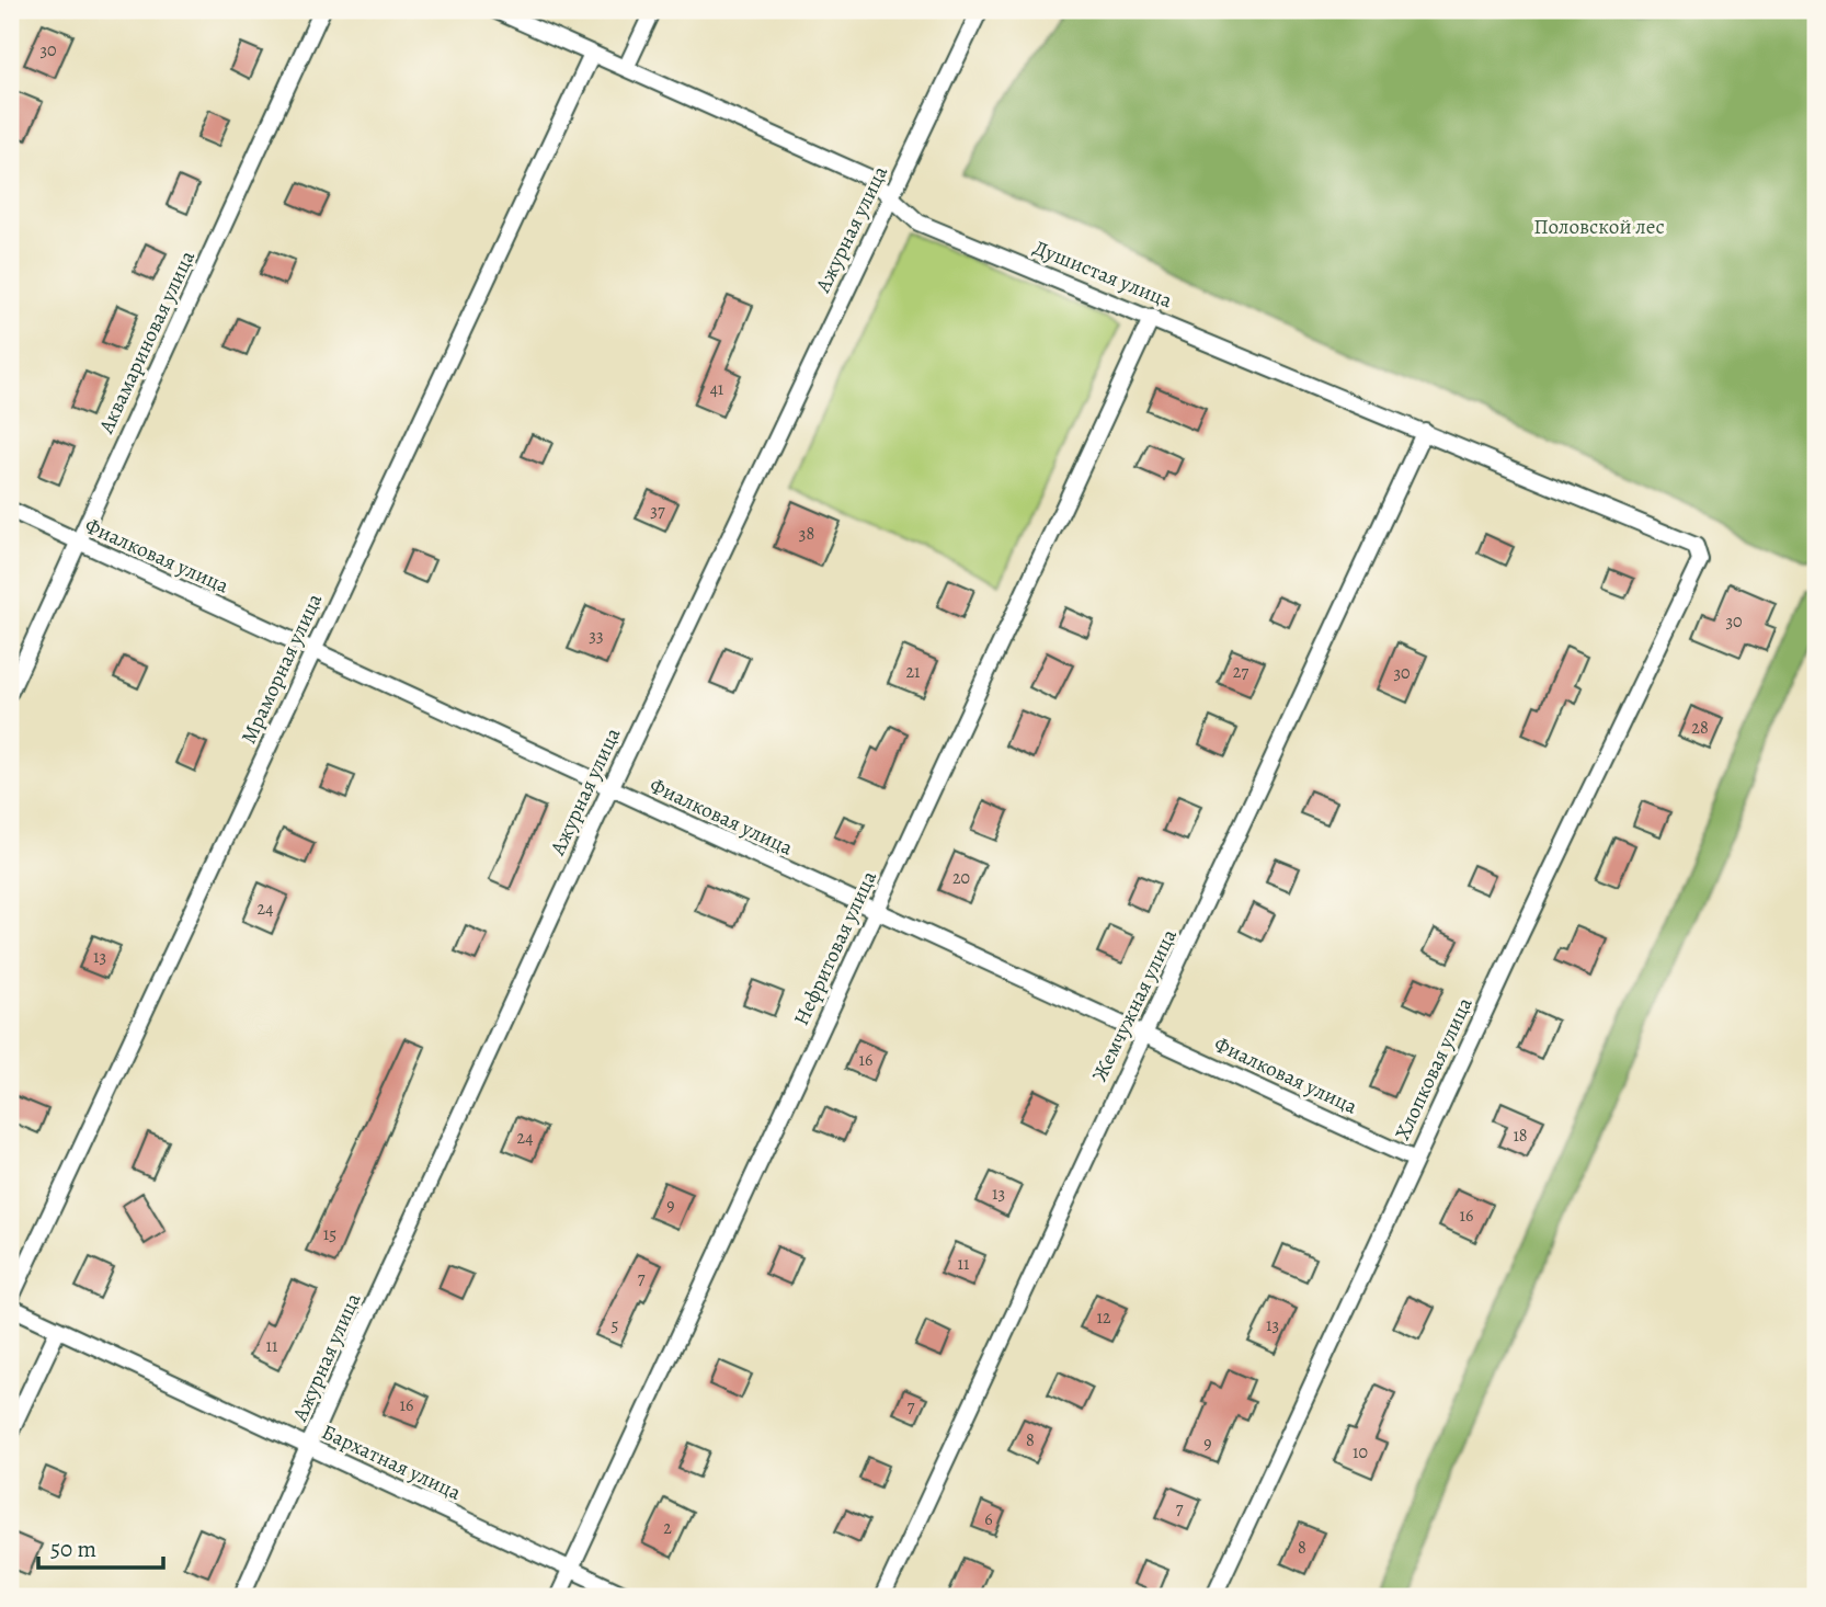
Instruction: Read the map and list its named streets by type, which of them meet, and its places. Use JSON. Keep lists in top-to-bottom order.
{
  "streets": {
    "street": [
      "Ажурная улица",
      "Душистая улица",
      "Аквамариновая улица",
      "Фиалковая улица",
      "Мраморная улица",
      "Нефритовая улица",
      "Жемчужная улица",
      "Хлопковая улица",
      "Бархатная улица"
    ]
  },
  "crossings": [
    ["Ажурная улица", "Душистая улица"],
    ["Ажурная улица", "Фиалковая улица"],
    ["Ажурная улица", "Бархатная улица"],
    ["Душистая улица", "Мраморная улица"],
    ["Душистая улица", "Нефритовая улица"],
    ["Душистая улица", "Жемчужная улица"],
    ["Душистая улица", "Хлопковая улица"],
    ["Аквамариновая улица", "Фиалковая улица"],
    ["Фиалковая улица", "Мраморная улица"],
    ["Фиалковая улица", "Нефритовая улица"],
    ["Фиалковая улица", "Жемчужная улица"],
    ["Фиалковая улица", "Хлопковая улица"],
    ["Нефритовая улица", "Бархатная улица"]
  ],
  "parks": ["Половской лес"],
  "house_numbers": [
    "30",
    "41",
    "37",
    "38",
    "30",
    "33",
    "21",
    "27",
    "30",
    "28",
    "20",
    "24",
    "13",
    "16",
    "18",
    "24",
    "13",
    "9",
    "16",
    "15",
    "11",
    "7",
    "12",
    "5",
    "13",
    "11",
    "16",
    "7",
    "8",
    "9",
    "10",
    "7",
    "6",
    "2",
    "8"
  ],
  "scale_bar": "50 m"
}
